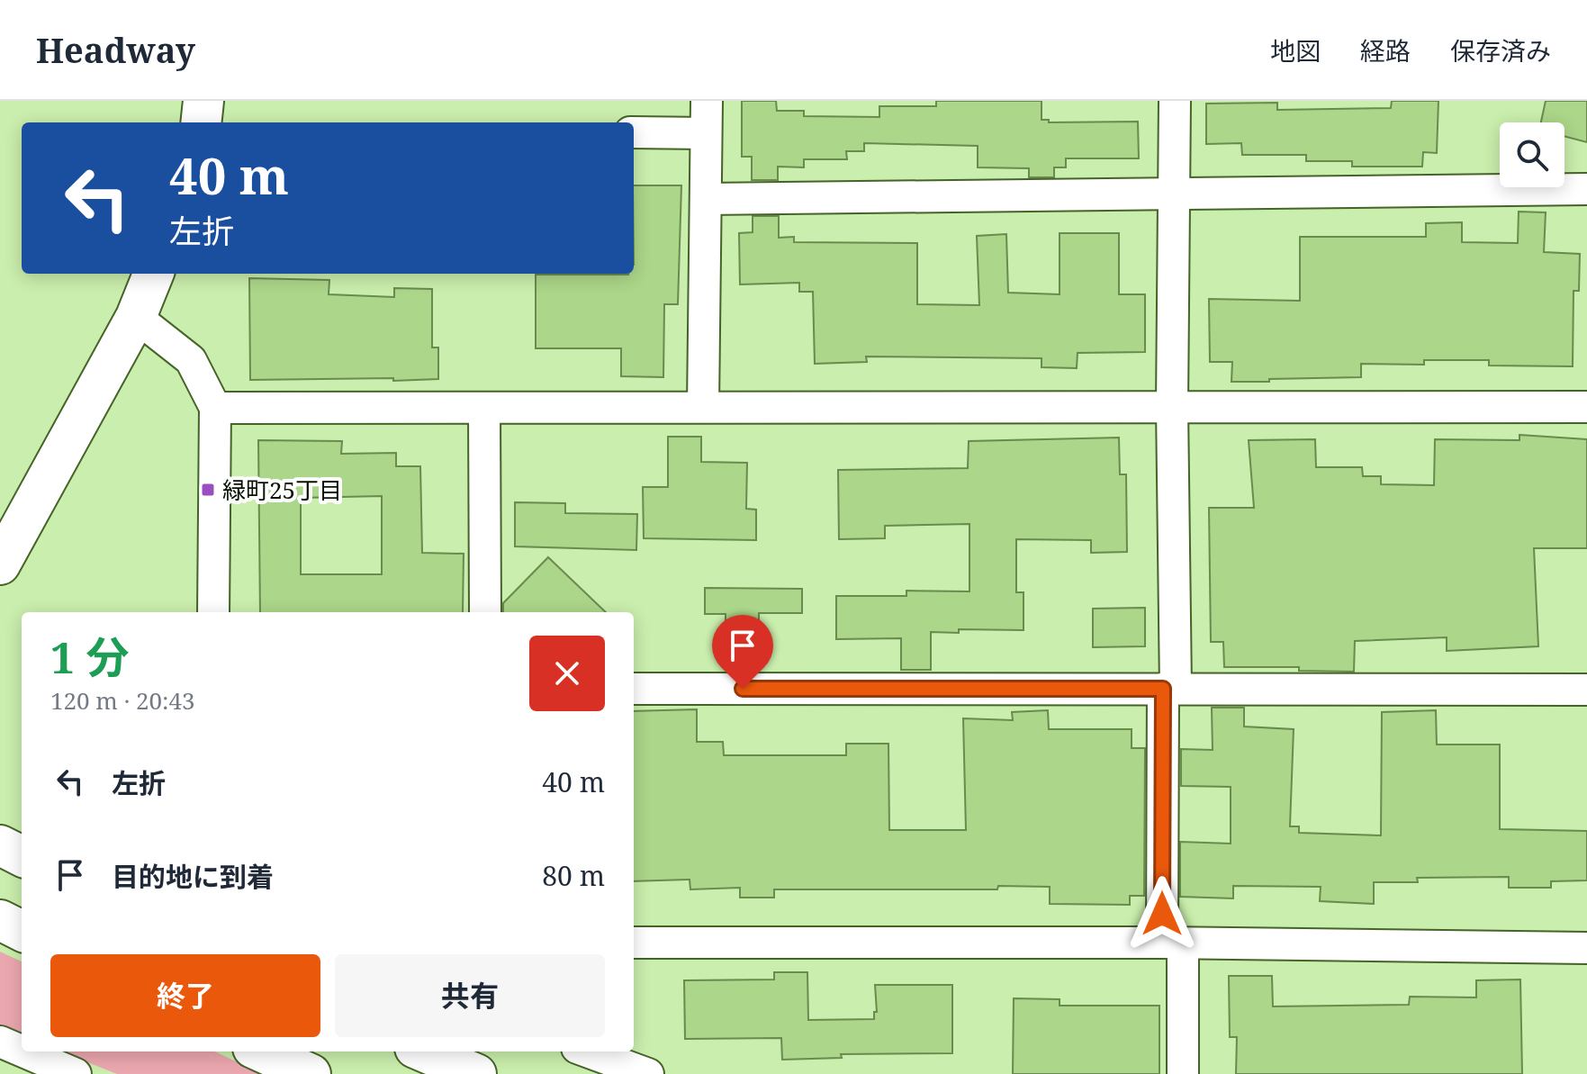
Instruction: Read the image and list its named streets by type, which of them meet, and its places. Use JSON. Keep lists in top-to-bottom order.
{
  "places": {
    "transit": ["緑町25丁目"]
  },
  "page": {
    "header": "Headway",
    "nav": ["地図", "経路", "保存済み"],
    "turn": ["40 m", "左折"],
    "heading": ["1 分", "120 m · 20:43"],
    "list": [
      {
        "name": "左折",
        "value": "40 m"
      },
      {
        "name": "目的地に到着",
        "value": "80 m"
      }
    ],
    "buttons": ["終了", "共有"]
  }
}
